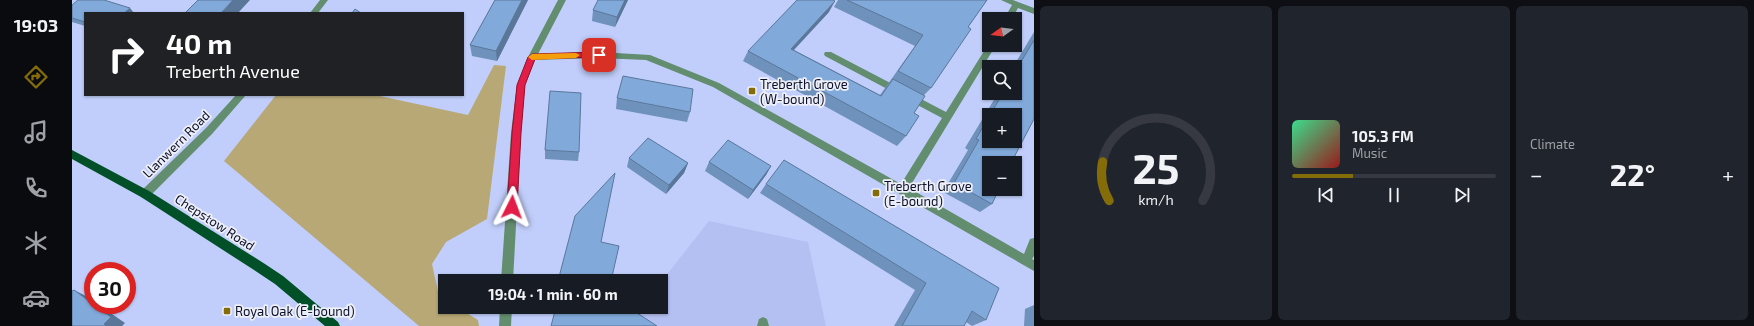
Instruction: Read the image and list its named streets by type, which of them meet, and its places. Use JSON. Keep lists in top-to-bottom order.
{
  "streets": {
    "main road": ["Chepstow Road"],
    "street": ["Llanwern Road"]
  },
  "crossings": [
    ["Llanwern Road", "Chepstow Road"]
  ],
  "places": {
    "transit": ["Treberth Grove (W-bound)", "Treberth Grove (E-bound)", "Royal Oak (E-bound)"]
  },
  "north": "left",
  "page": {
    "tabs": "19:03",
    "tile": "Climate",
    "map_buttons": ["+", "−"],
    "turn": ["40 m", "Treberth Avenue"],
    "song": ["105.3 FM", "Music"],
    "heat": ["−", "22°", "+"],
    "limit": "30",
    "trip": "19:04 · 1 min · 60 m",
    "gauge": ["25", "km/h"]
  }
}
